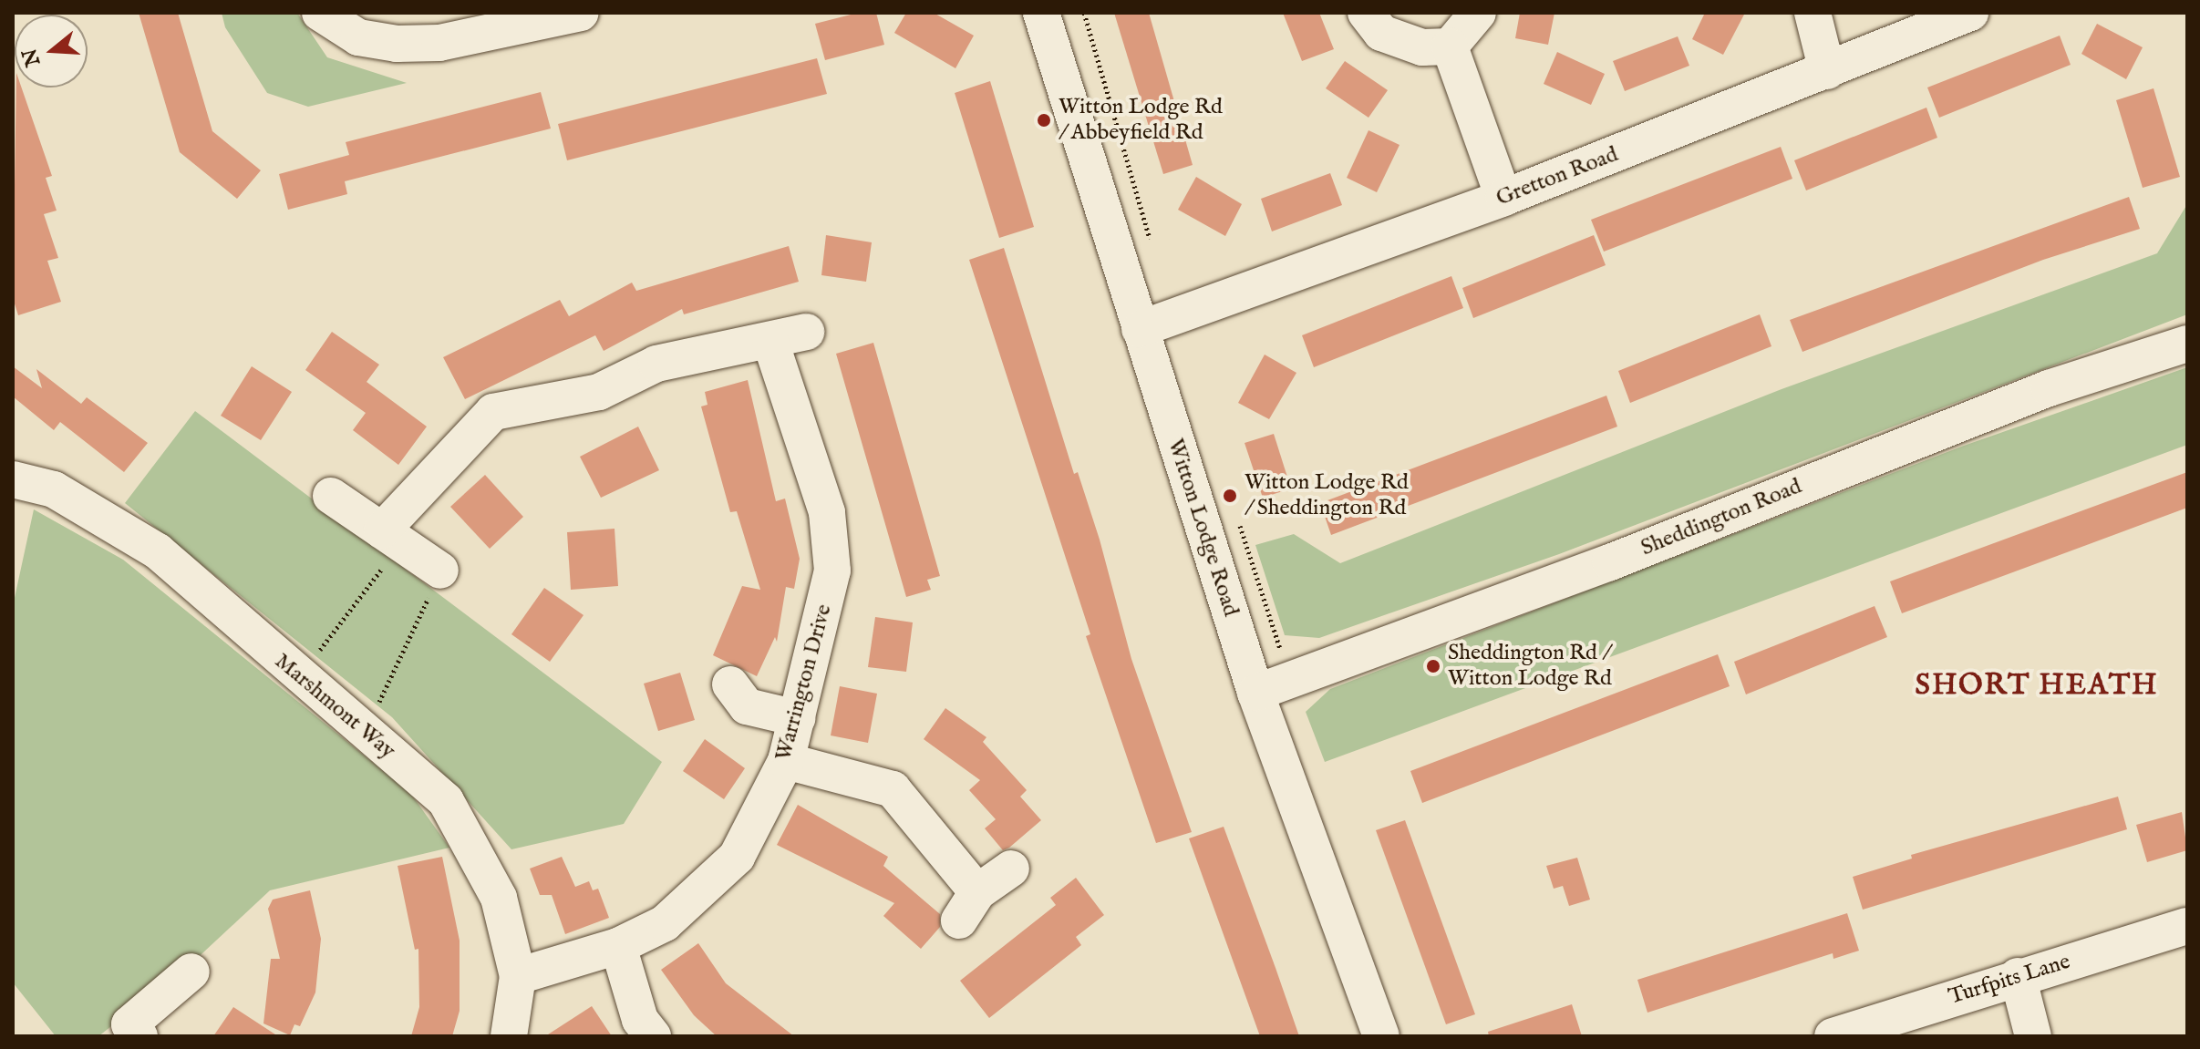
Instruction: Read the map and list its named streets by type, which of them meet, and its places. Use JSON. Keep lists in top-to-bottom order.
{
  "streets": {
    "street": [
      "Gretton Road",
      "Sheddington Road",
      "Witton Lodge Road",
      "Warrington Drive",
      "Marshmont Way",
      "Turfpits Lane"
    ]
  },
  "crossings": [
    ["Gretton Road", "Witton Lodge Road"],
    ["Sheddington Road", "Witton Lodge Road"],
    ["Warrington Drive", "Marshmont Way"]
  ],
  "districts": ["SHORT HEATH"],
  "places": ["Witton Lodge Rd / Abbeyfield Rd", "Witton Lodge Rd / Sheddington Rd", "Sheddington Rd / Witton Lodge Rd"],
  "north": "left"
}
